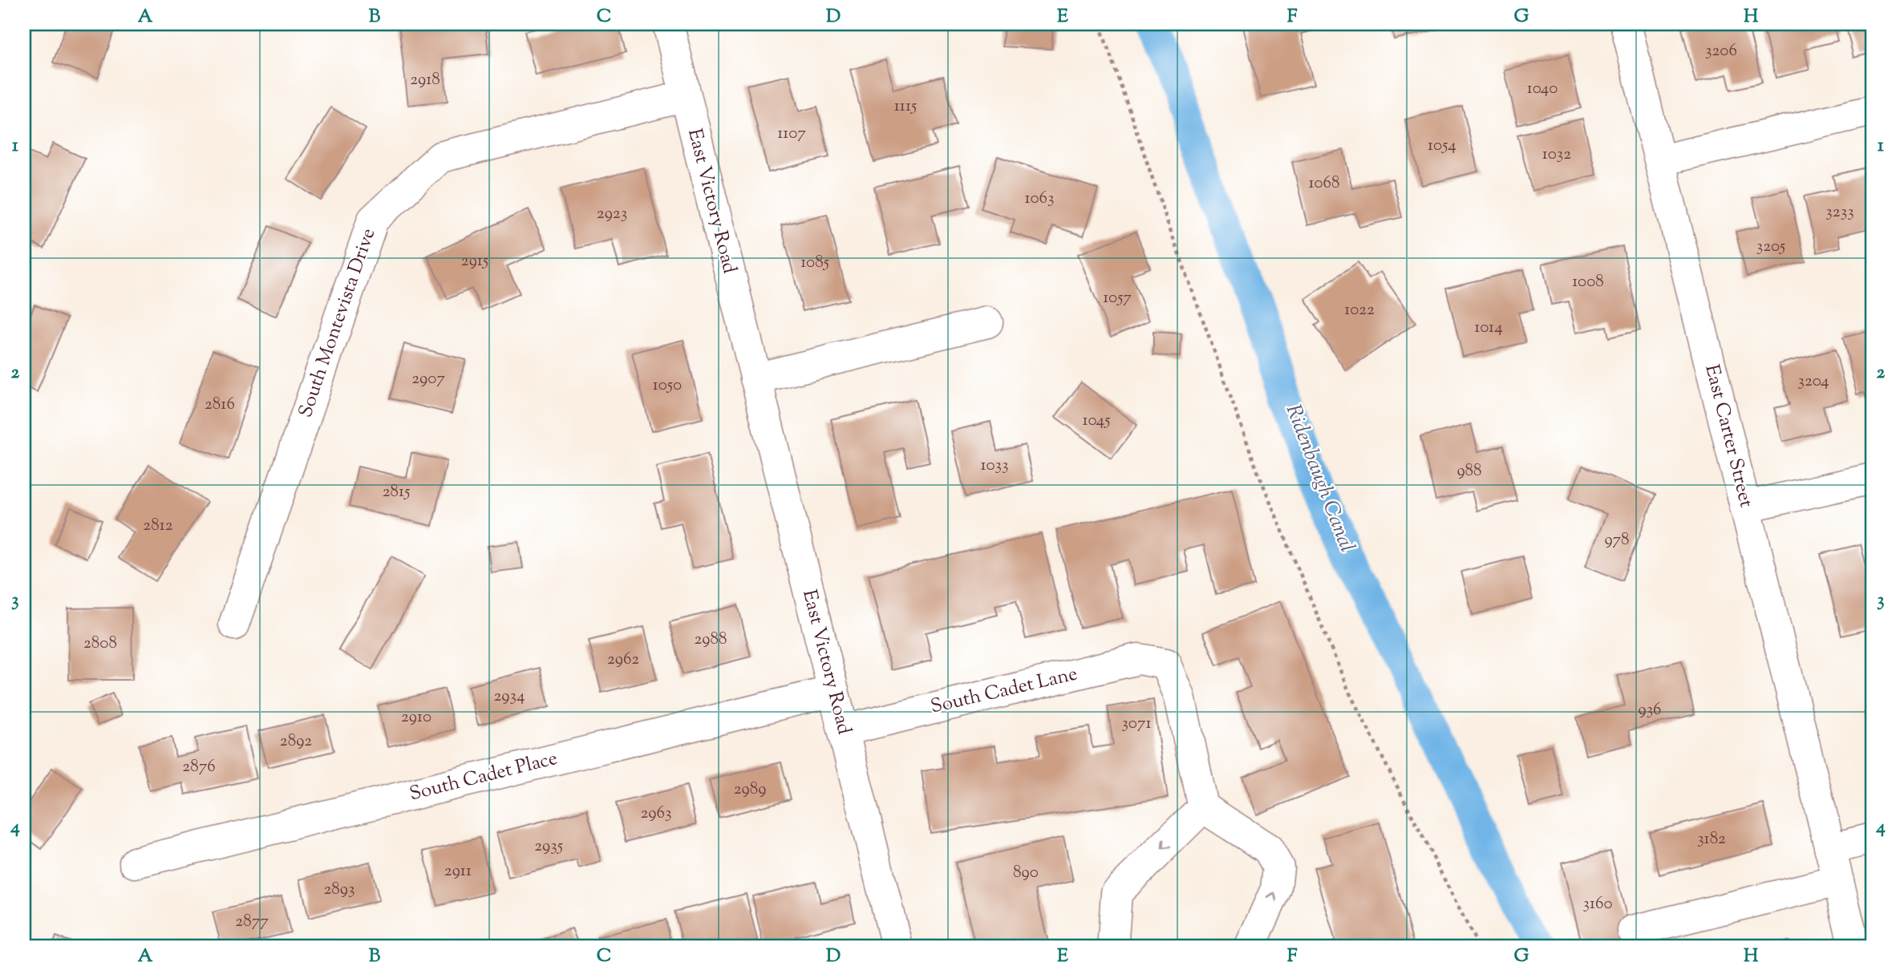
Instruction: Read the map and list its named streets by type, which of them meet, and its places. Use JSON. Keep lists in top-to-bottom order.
{
  "streets": {
    "street": [
      "East Victory Road",
      "South Montevista Drive",
      "East Carter Street",
      "South Cadet Lane",
      "South Cadet Place"
    ]
  },
  "crossings": [
    ["East Victory Road", "South Montevista Drive"],
    ["East Victory Road", "South Cadet Lane"],
    ["East Victory Road", "South Cadet Place"]
  ],
  "water": ["Ridenbaugh Canal"],
  "house_numbers": [
    "3206",
    "2918",
    "1040",
    "1115",
    "1107",
    "1054",
    "1032",
    "1068",
    "1063",
    "3233",
    "2923",
    "3205",
    "2915",
    "1085",
    "1008",
    "1057",
    "1022",
    "1014",
    "2907",
    "3204",
    "1050",
    "2816",
    "1045",
    "1033",
    "988",
    "2815",
    "2812",
    "978",
    "2988",
    "2808",
    "2962",
    "2934",
    "936",
    "2910",
    "3071",
    "2892",
    "2876",
    "2989",
    "2963",
    "3182",
    "2935",
    "2911",
    "890",
    "2893",
    "3160",
    "2877"
  ],
  "grid": {
    "columns": [
      "A",
      "B",
      "C",
      "D",
      "E",
      "F",
      "G",
      "H"
    ],
    "rows": [
      "1",
      "2",
      "3",
      "4"
    ]
  }
}
